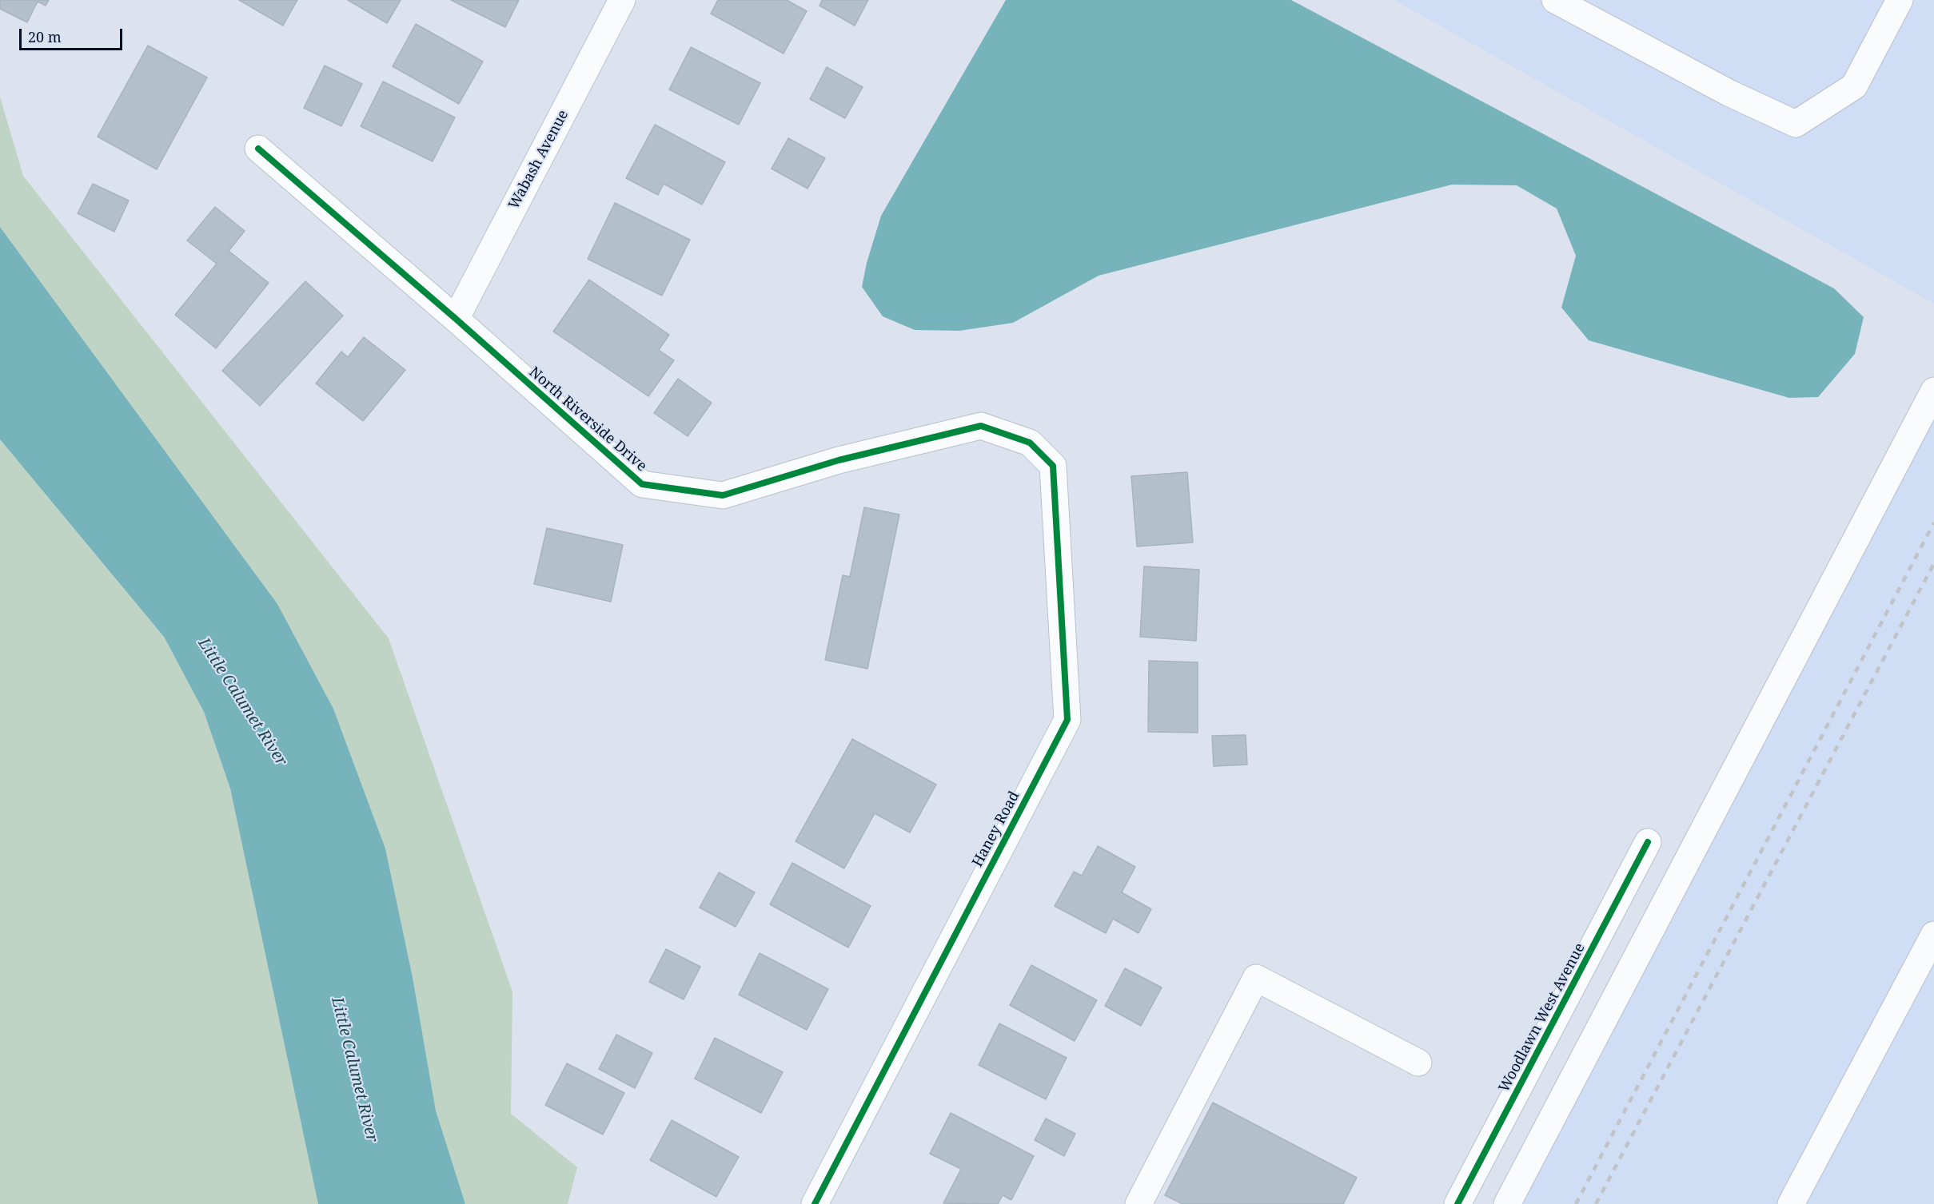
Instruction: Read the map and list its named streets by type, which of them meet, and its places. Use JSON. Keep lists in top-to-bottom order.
{
  "streets": {
    "street": [
      "Wabash Avenue",
      "North Riverside Drive",
      "Haney Road",
      "Woodlawn West Avenue"
    ]
  },
  "crossings": [
    ["Wabash Avenue", "North Riverside Drive"],
    ["North Riverside Drive", "Haney Road"]
  ],
  "water": ["Little Calumet River"],
  "scale_bar": "20 m"
}
